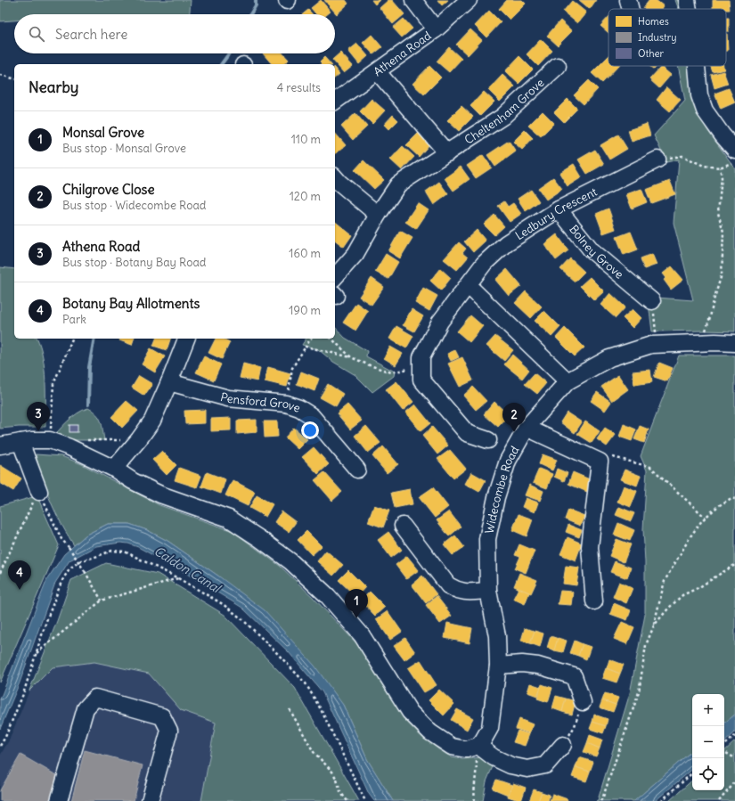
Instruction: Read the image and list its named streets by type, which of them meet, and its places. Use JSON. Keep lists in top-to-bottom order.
{
  "streets": {
    "street": [
      "Athena Road",
      "Cheltenham Grove",
      "Ledbury Crescent",
      "Bolney Grove",
      "Pensford Grove",
      "Widecombe Road"
    ]
  },
  "crossings": [
    ["Ledbury Crescent", "Bolney Grove"]
  ],
  "water": ["Caldon Canal"],
  "legend": ["Homes", "Industry", "Other"],
  "page": {
    "search": "Search here",
    "heading": ["Nearby", "4 results"],
    "list": [
      {
        "mark": "1",
        "name": "Monsal Grove",
        "note": "Bus stop · Monsal Grove",
        "value": "110 m"
      },
      {
        "mark": "2",
        "name": "Chilgrove Close",
        "note": "Bus stop · Widecombe Road",
        "value": "120 m"
      },
      {
        "mark": "3",
        "name": "Athena Road",
        "note": "Bus stop · Botany Bay Road",
        "value": "160 m"
      },
      {
        "mark": "4",
        "name": "Botany Bay Allotments",
        "note": "Park",
        "value": "190 m"
      }
    ],
    "pins": [
      "3",
      "2",
      "4",
      "1"
    ],
    "map_buttons": ["+", "−"]
  }
}
